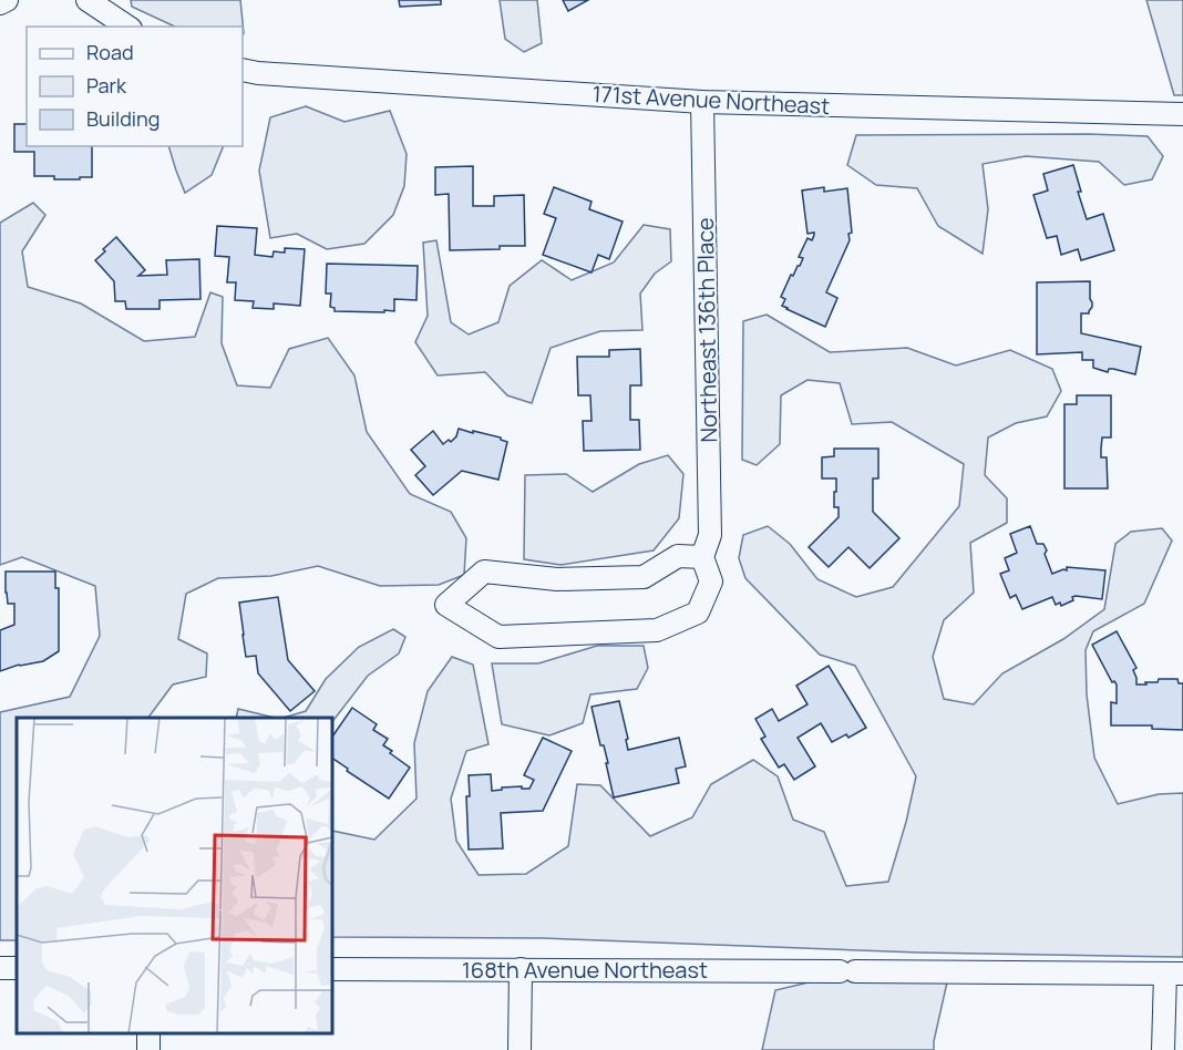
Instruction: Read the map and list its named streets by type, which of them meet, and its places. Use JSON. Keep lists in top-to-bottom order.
{
  "streets": {
    "street": ["171st Avenue Northeast", "Northeast 136th Place", "168th Avenue Northeast"]
  },
  "crossings": [
    ["171st Avenue Northeast", "Northeast 136th Place"]
  ],
  "legend": ["Road", "Park", "Building"]
}
